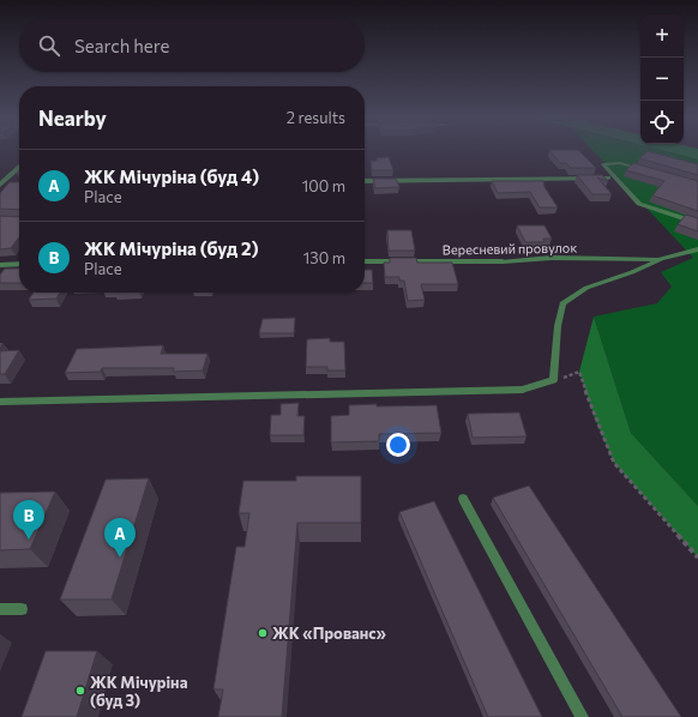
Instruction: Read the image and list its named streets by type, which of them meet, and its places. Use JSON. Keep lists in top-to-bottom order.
{
  "streets": {
    "street": ["Вересневий провулок"]
  },
  "places": ["ЖК «Прованс»", "ЖК Мічуріна (буд 3)"],
  "page": {
    "map_buttons": ["+", "−"],
    "search": "Search here",
    "heading": ["Nearby", "2 results"],
    "list": [
      {
        "mark": "A",
        "name": "ЖК Мічуріна (буд 4)",
        "note": "Place",
        "value": "100 m"
      },
      {
        "mark": "B",
        "name": "ЖК Мічуріна (буд 2)",
        "note": "Place",
        "value": "130 m"
      }
    ],
    "pins": ["B", "A"]
  }
}
